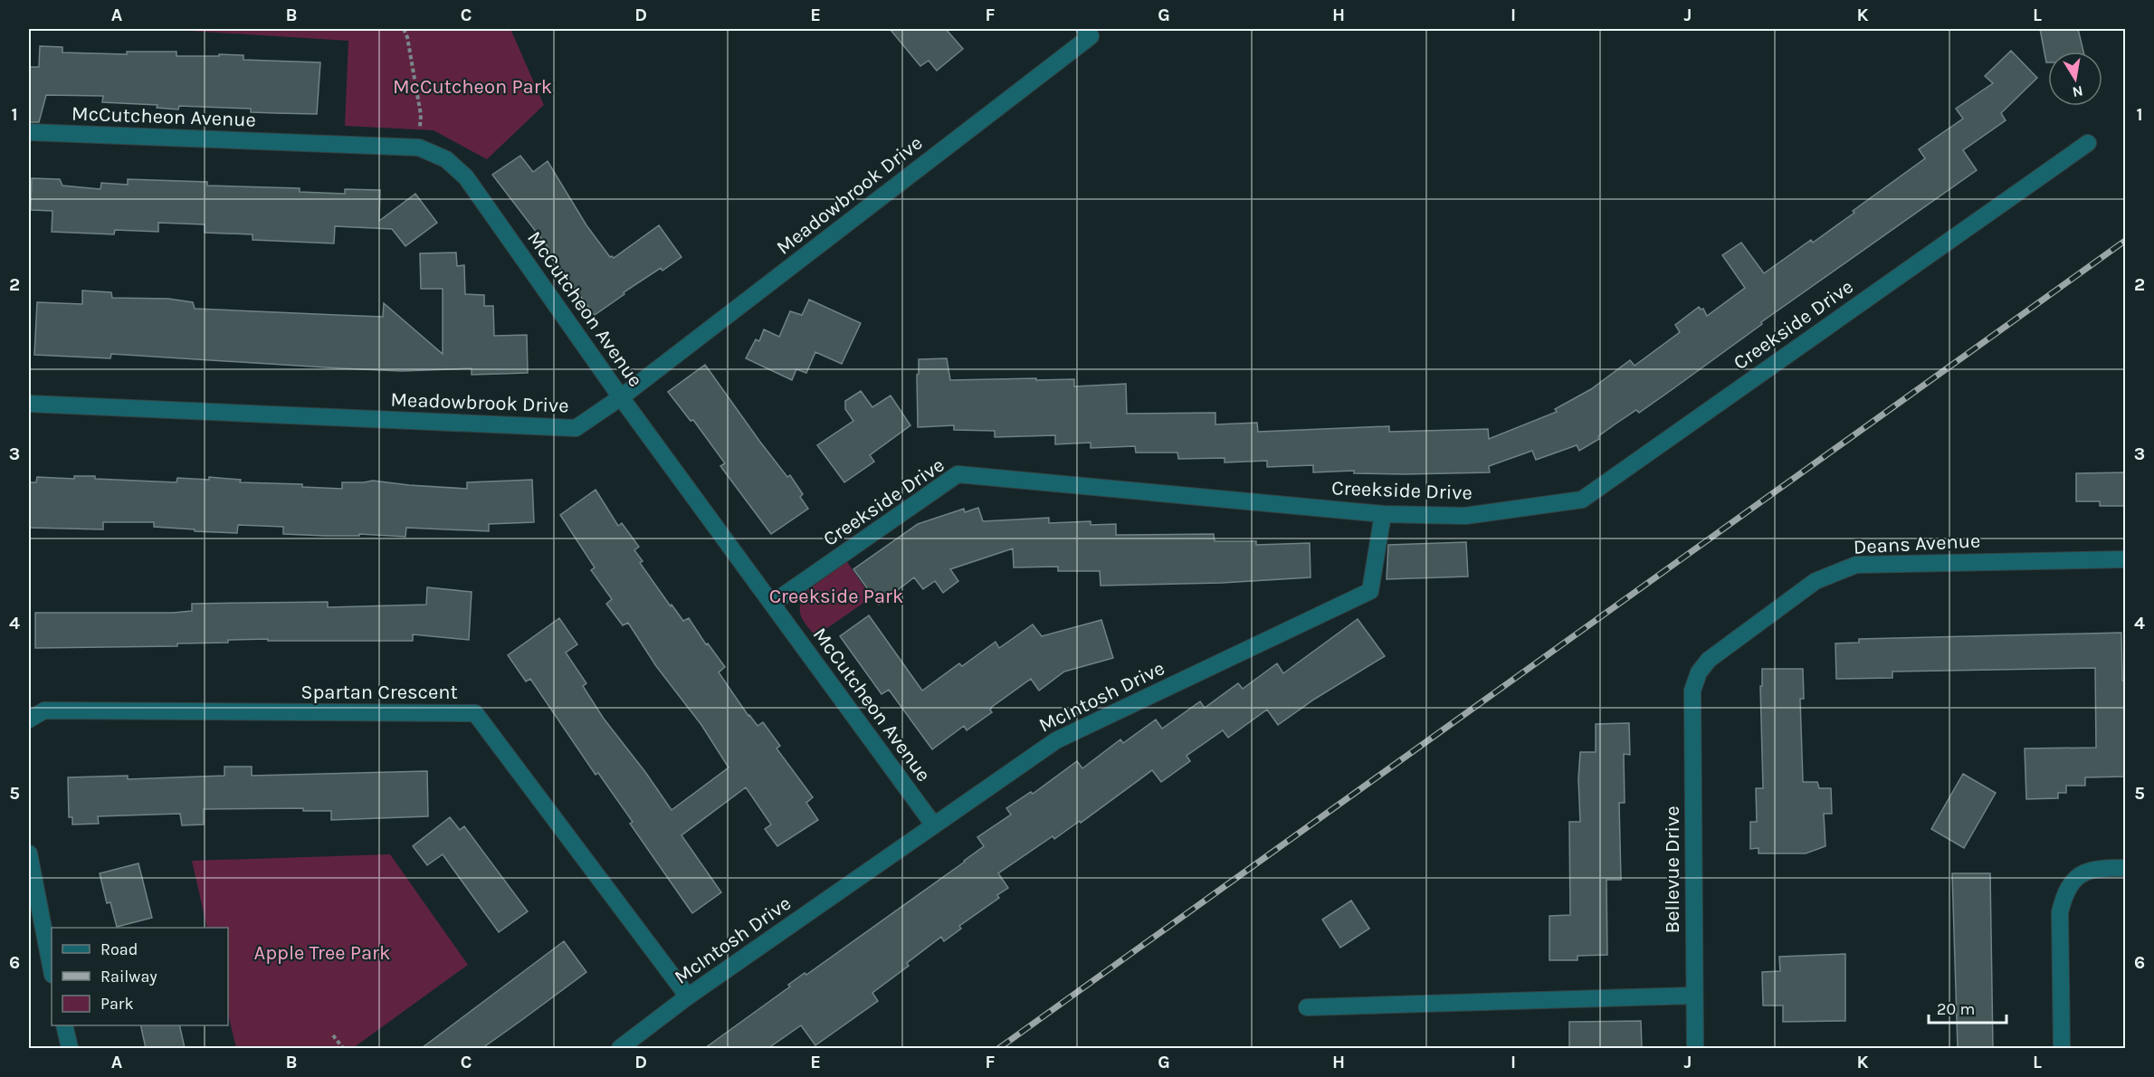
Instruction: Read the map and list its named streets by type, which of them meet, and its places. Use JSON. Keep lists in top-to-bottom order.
{
  "streets": {
    "street": [
      "McCutcheon Avenue",
      "Meadowbrook Drive",
      "Creekside Drive",
      "Deans Avenue",
      "Spartan Crescent",
      "McIntosh Drive",
      "Bellevue Drive"
    ]
  },
  "crossings": [
    ["McCutcheon Avenue", "Meadowbrook Drive"],
    ["McCutcheon Avenue", "Creekside Drive"],
    ["McCutcheon Avenue", "McIntosh Drive"],
    ["Creekside Drive", "McIntosh Drive"],
    ["Deans Avenue", "Bellevue Drive"],
    ["Spartan Crescent", "McIntosh Drive"]
  ],
  "parks": ["McCutcheon Park", "Creekside Park", "Apple Tree Park"],
  "legend": ["Road", "Railway", "Park"],
  "scale_bar": "20 m",
  "north": "bottom",
  "grid": {
    "columns": [
      "A",
      "B",
      "C",
      "D",
      "E",
      "F",
      "G",
      "H",
      "I",
      "J",
      "K",
      "L"
    ],
    "rows": [
      "1",
      "2",
      "3",
      "4",
      "5",
      "6"
    ]
  }
}
